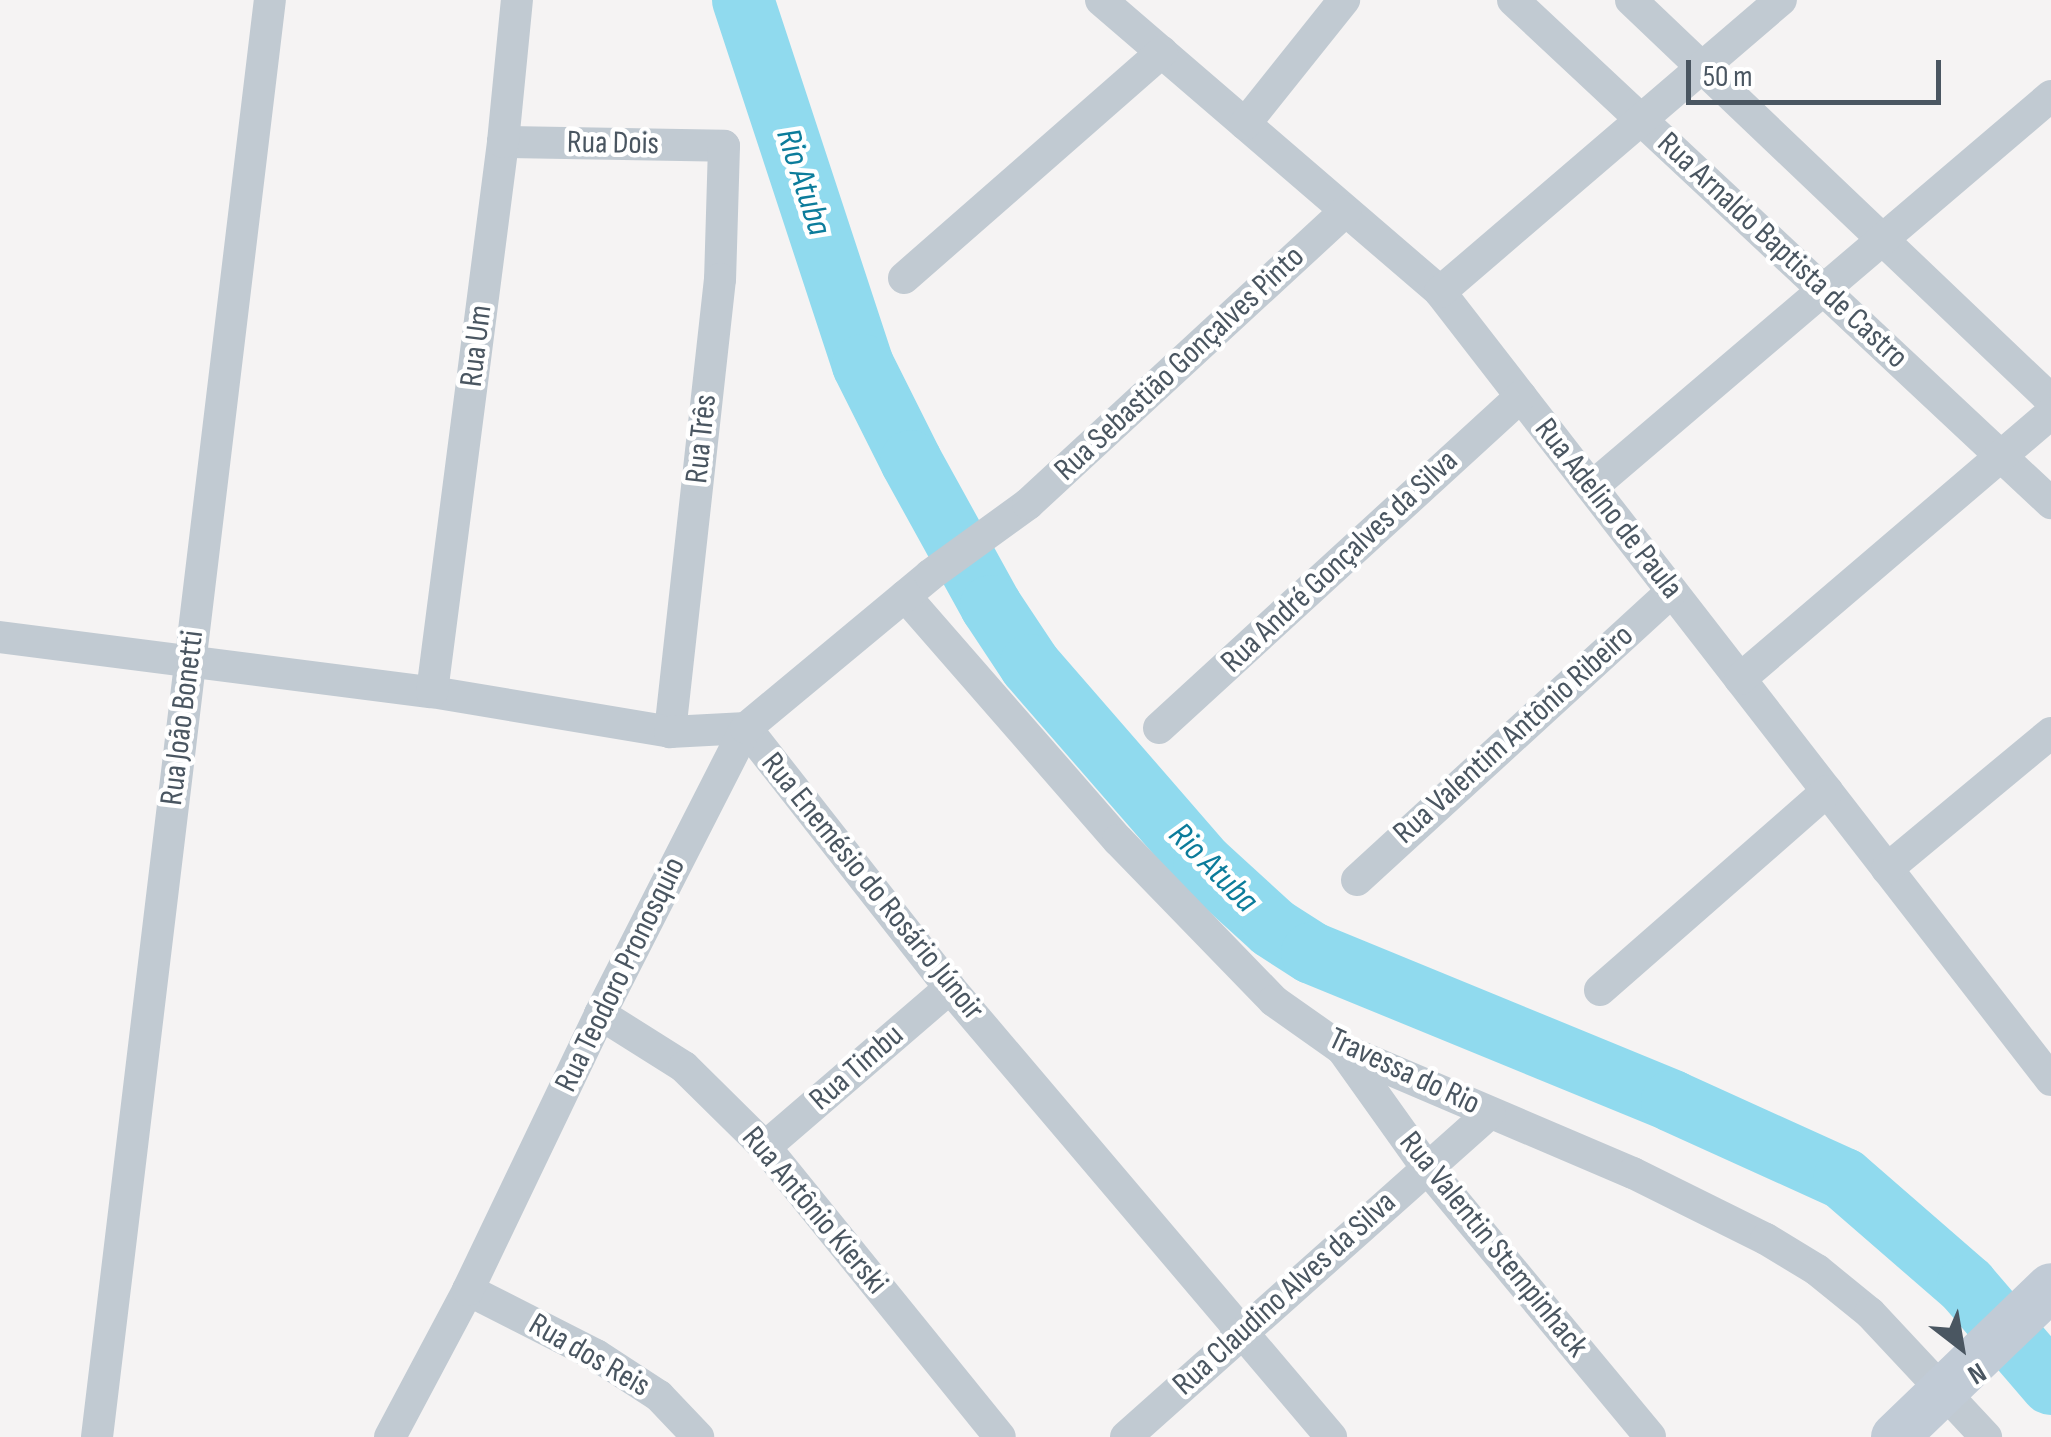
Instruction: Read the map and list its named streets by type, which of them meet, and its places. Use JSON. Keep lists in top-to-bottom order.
{
  "streets": {
    "street": [
      "Rua Dois",
      "Rua Arnaldo Baptista de Castro",
      "Rua Um",
      "Rua Sebastião Gonçalves Pinto",
      "Rua Três",
      "Rua Adelino de Paula",
      "Rua André Gonçalves da Silva",
      "Rua João Bonetti",
      "Rua Valentim Antônio Ribeiro",
      "Rua Enemésio do Rosário Júnoir",
      "Rua Teodoro Pronosquio",
      "Rua Timbu",
      "Travessa do Rio",
      "Rua Antônio Kierski",
      "Rua Valentin Stempinhack",
      "Rua Claudino Alves da Silva",
      "Rua dos Reis"
    ]
  },
  "crossings": [
    ["Rua Dois", "Rua Um"],
    ["Rua Dois", "Rua Três"],
    ["Rua Um", "Rua Enemésio do Rosário Júnoir"],
    ["Rua Sebastião Gonçalves Pinto", "Rua Adelino de Paula"],
    ["Rua Sebastião Gonçalves Pinto", "Rua Teodoro Pronosquio"],
    ["Rua Sebastião Gonçalves Pinto", "Travessa do Rio"],
    ["Rua Três", "Rua Enemésio do Rosário Júnoir"],
    ["Rua Adelino de Paula", "Rua André Gonçalves da Silva"],
    ["Rua Adelino de Paula", "Rua Valentim Antônio Ribeiro"],
    ["Rua João Bonetti", "Rua Enemésio do Rosário Júnoir"],
    ["Rua Enemésio do Rosário Júnoir", "Rua Teodoro Pronosquio"],
    ["Rua Enemésio do Rosário Júnoir", "Rua Timbu"],
    ["Rua Enemésio do Rosário Júnoir", "Rua Claudino Alves da Silva"],
    ["Rua Teodoro Pronosquio", "Travessa do Rio"],
    ["Rua Teodoro Pronosquio", "Rua Antônio Kierski"],
    ["Rua Teodoro Pronosquio", "Rua dos Reis"],
    ["Rua Timbu", "Rua Antônio Kierski"],
    ["Travessa do Rio", "Rua Valentin Stempinhack"],
    ["Travessa do Rio", "Rua Claudino Alves da Silva"],
    ["Rua Valentin Stempinhack", "Rua Claudino Alves da Silva"]
  ],
  "water": ["Rio Atuba"],
  "scale_bar": "50 m",
  "north": "bottom right"
}
